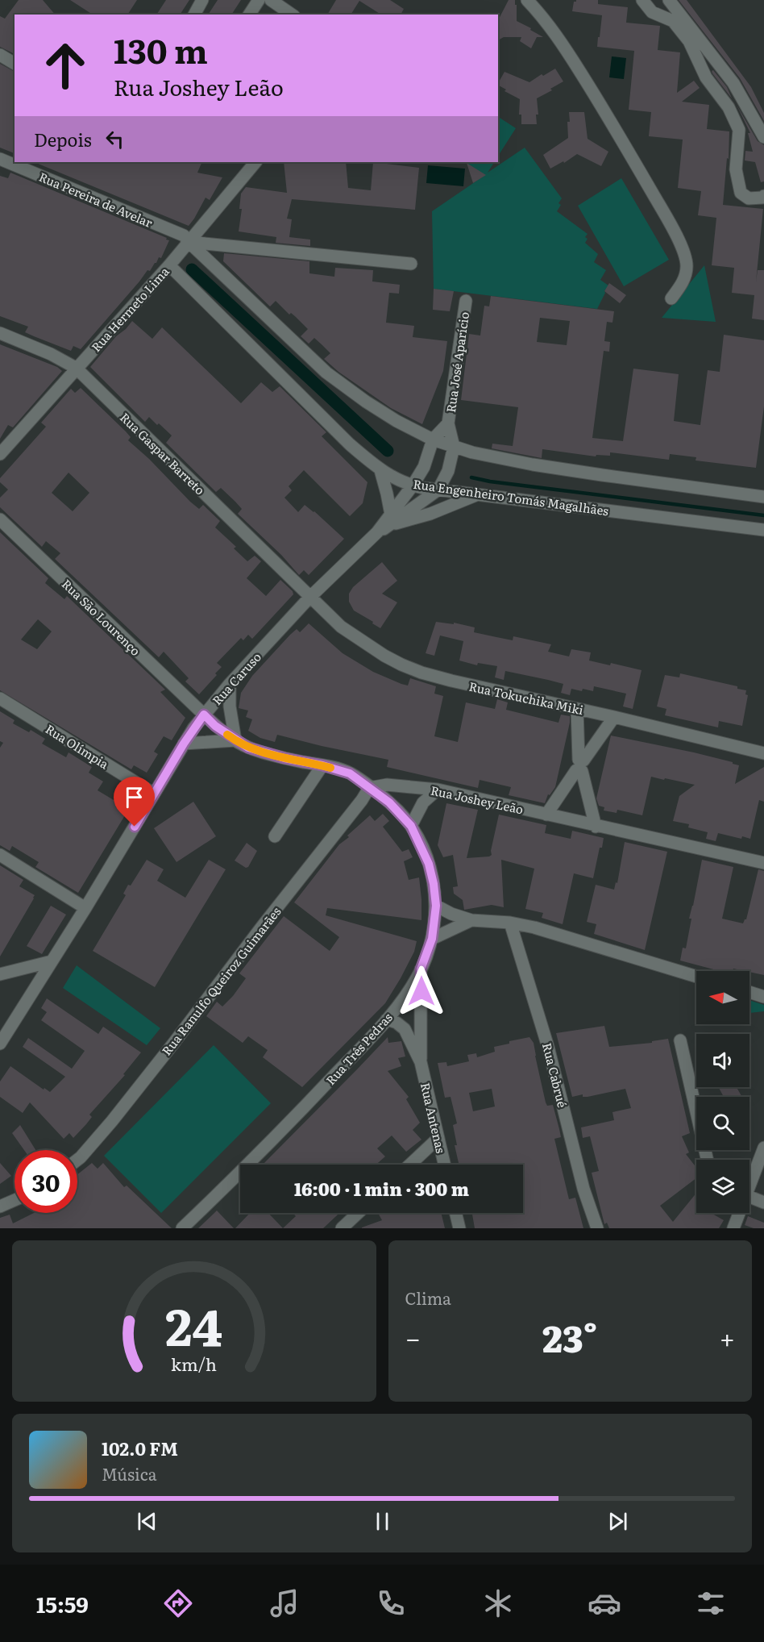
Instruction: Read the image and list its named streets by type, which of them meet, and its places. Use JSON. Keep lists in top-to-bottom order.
{
  "streets": {
    "street": [
      "Rua Pereira de Avelar",
      "Rua Hermeto Lima",
      "Rua José Aparício",
      "Rua Gaspar Barreto",
      "Rua Engenheiro Tomás Magalhães",
      "Rua São Lourenço",
      "Rua Caruso",
      "Rua Tokuchika Miki",
      "Rua Olímpia",
      "Rua Joshey Leão",
      "Rua Ranulfo Queiroz Guimarães",
      "Rua Três Pedras",
      "Rua Cabrué",
      "Rua Antenas"
    ]
  },
  "crossings": [
    ["Rua Pereira de Avelar", "Rua Hermeto Lima"],
    ["Rua Hermeto Lima", "Rua Gaspar Barreto"],
    ["Rua Hermeto Lima", "Rua Engenheiro Tomás Magalhães"],
    ["Rua José Aparício", "Rua Caruso"],
    ["Rua Gaspar Barreto", "Rua Caruso"],
    ["Rua Gaspar Barreto", "Rua Tokuchika Miki"],
    ["Rua Engenheiro Tomás Magalhães", "Rua Caruso"],
    ["Rua São Lourenço", "Rua Caruso"],
    ["Rua Caruso", "Rua Tokuchika Miki"],
    ["Rua Caruso", "Rua Olímpia"],
    ["Rua Joshey Leão", "Rua Ranulfo Queiroz Guimarães"],
    ["Rua Joshey Leão", "Rua Três Pedras"],
    ["Rua Ranulfo Queiroz Guimarães", "Rua Três Pedras"],
    ["Rua Três Pedras", "Rua Antenas"]
  ],
  "north": "left",
  "page": {
    "turn": ["130 m", "Rua Joshey Leão"],
    "then": "Depois",
    "limit": "30",
    "trip": "16:00 · 1 min · 300 m",
    "tile": "Clima",
    "heat": ["−", "23°", "+"],
    "song": ["102.0 FM", "Música"],
    "tabs": "15:59",
    "gauge": ["24", "km/h"]
  }
}
